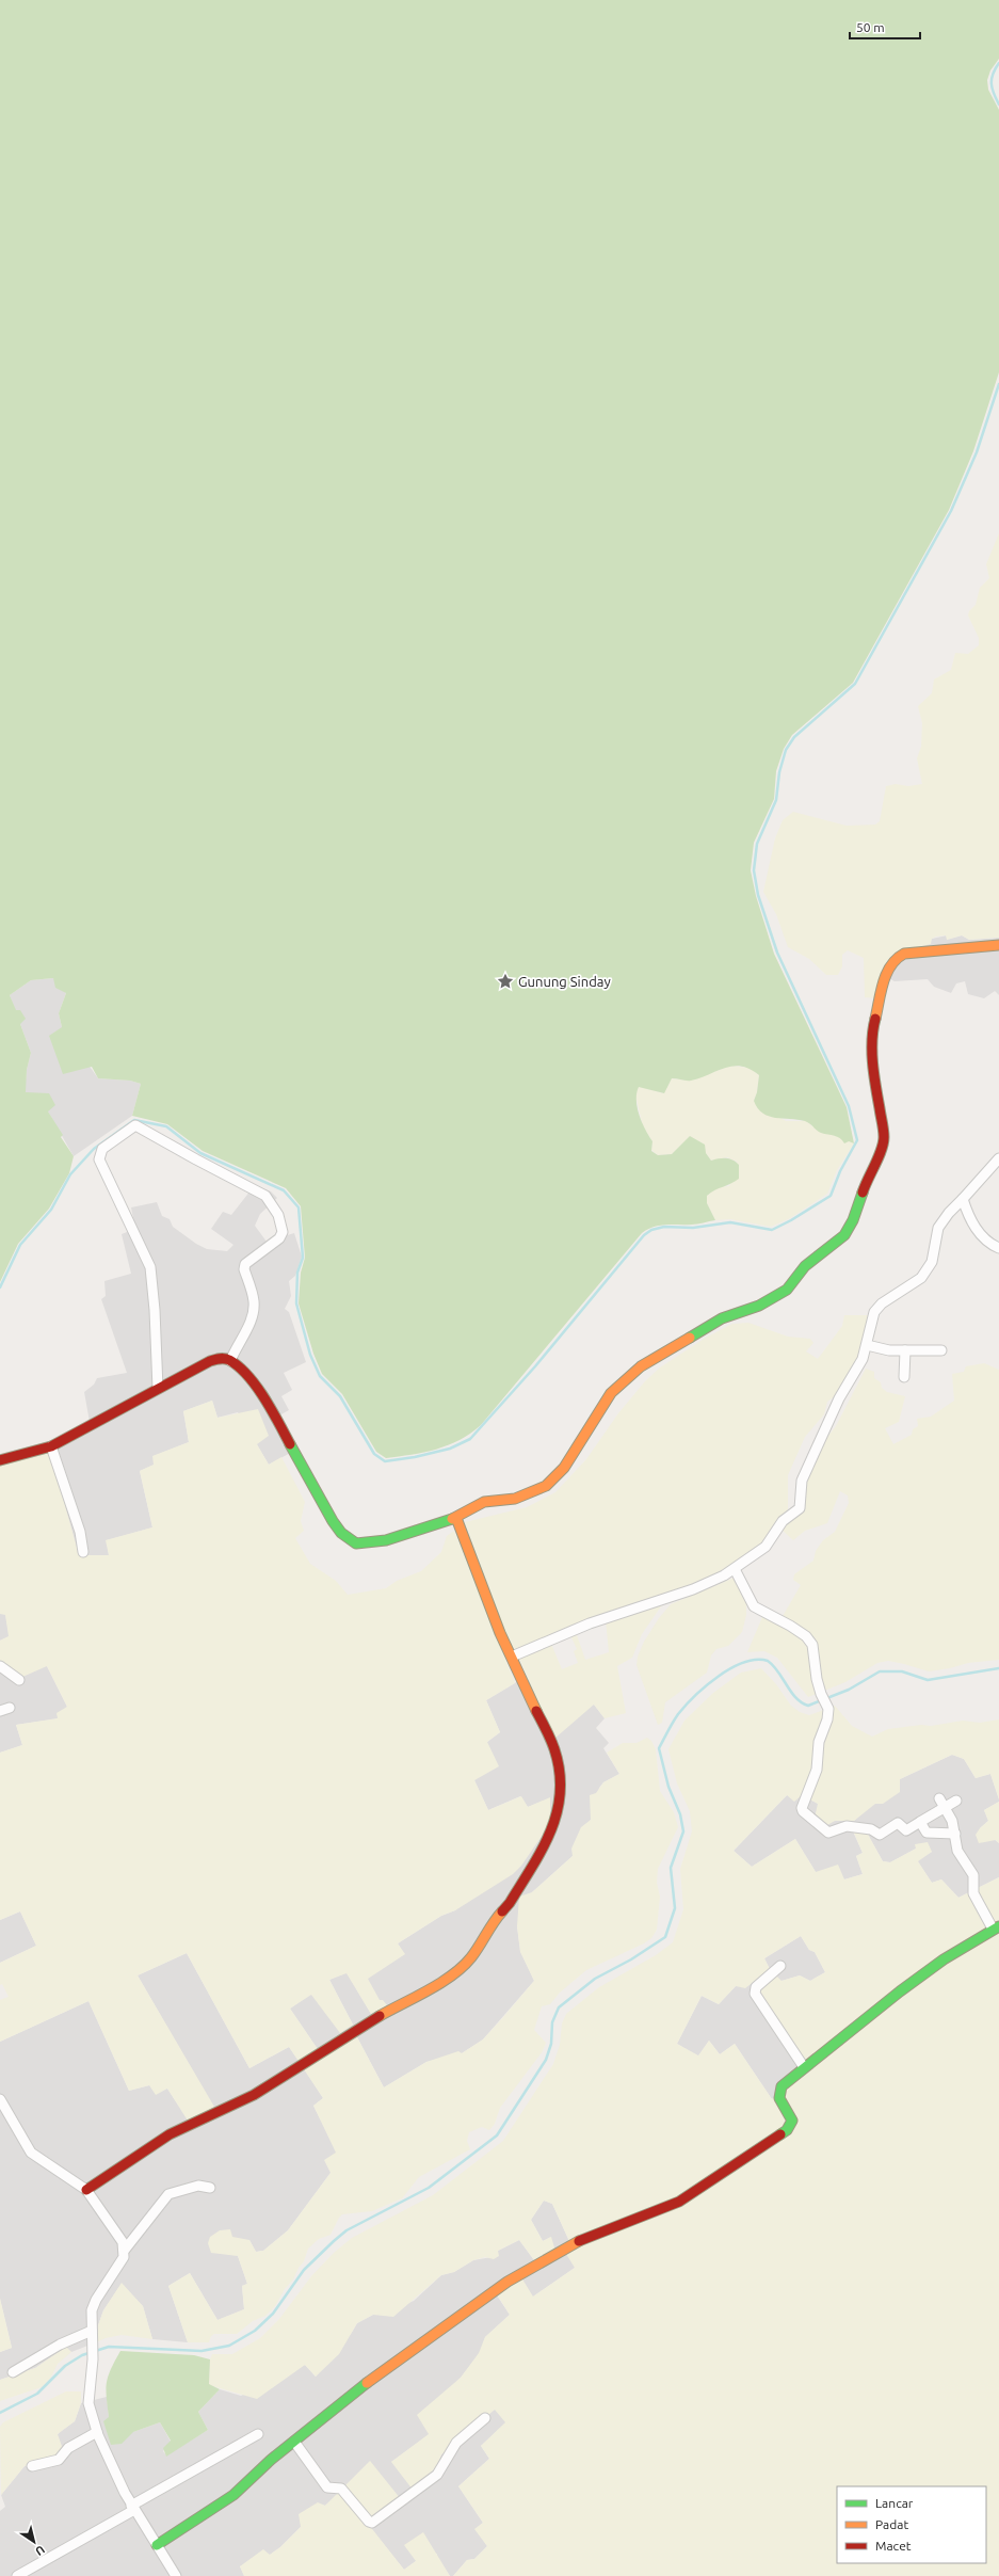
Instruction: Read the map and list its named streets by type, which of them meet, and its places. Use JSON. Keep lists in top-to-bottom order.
{
  "places": {
    "place": ["Gunung Sinday"]
  },
  "legend": ["Lancar", "Padat", "Macet"],
  "scale_bar": "50 m",
  "north": "bottom right"
}
